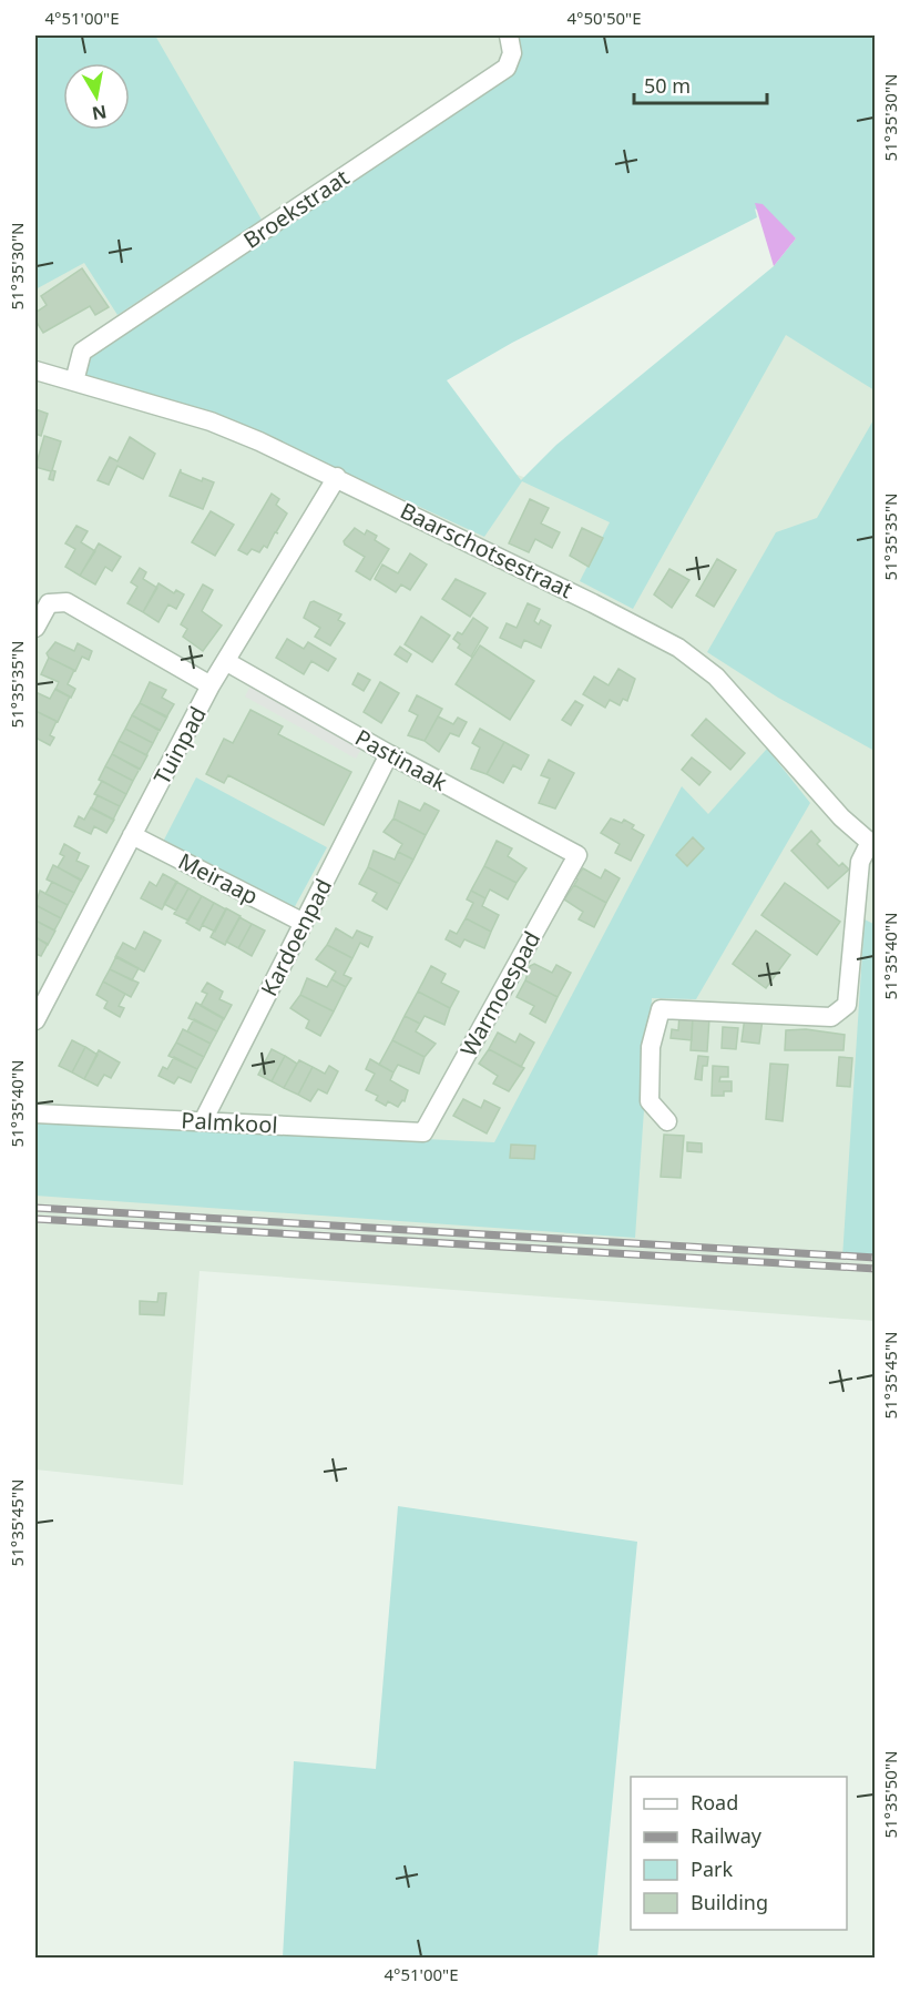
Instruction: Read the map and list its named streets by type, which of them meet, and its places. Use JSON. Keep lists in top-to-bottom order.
{
  "streets": {
    "street": [
      "Broekstraat",
      "Baarschotsestraat",
      "Tuinpad",
      "Pastinaak",
      "Meiraap",
      "Kardoenpad",
      "Warmoespad",
      "Palmkool"
    ]
  },
  "crossings": [
    ["Broekstraat", "Baarschotsestraat"],
    ["Baarschotsestraat", "Tuinpad"],
    ["Tuinpad", "Pastinaak"],
    ["Tuinpad", "Meiraap"],
    ["Pastinaak", "Kardoenpad"],
    ["Pastinaak", "Warmoespad"],
    ["Meiraap", "Kardoenpad"],
    ["Kardoenpad", "Palmkool"],
    ["Warmoespad", "Palmkool"]
  ],
  "legend": [
    "Road",
    "Railway",
    "Park",
    "Building"
  ],
  "scale_bar": "50 m",
  "north": "bottom",
  "coordinates": [
    "4°51'00\"E",
    "4°50'50\"E",
    "51°35'30\"N",
    "51°35'35\"N",
    "51°35'40\"N",
    "51°35'45\"N",
    "51°35'50\"N"
  ]
}
